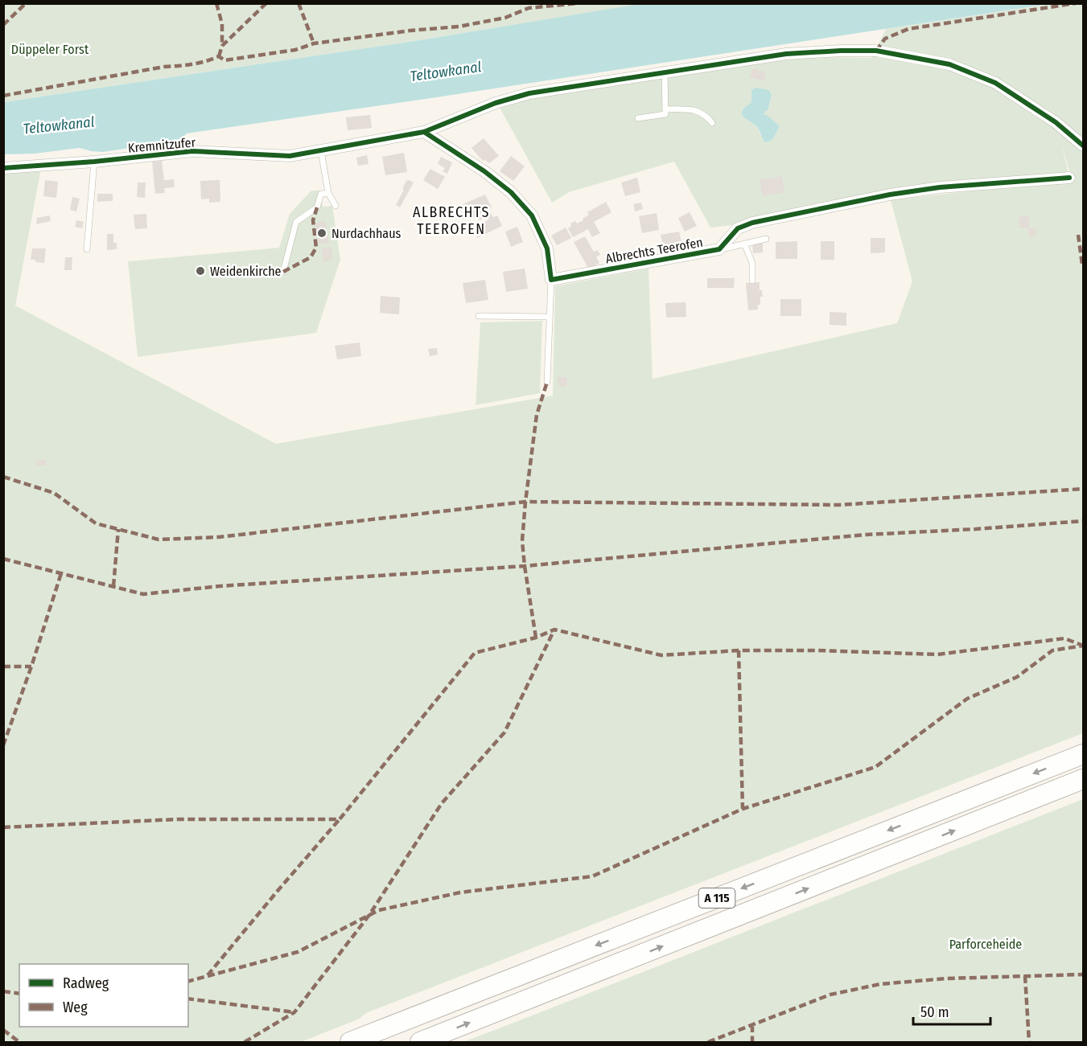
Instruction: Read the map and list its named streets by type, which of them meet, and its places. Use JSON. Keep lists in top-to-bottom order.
{
  "streets": {
    "highway": ["A 115"],
    "street": ["Kremnitzufer", "Albrechts Teerofen"]
  },
  "districts": ["ALBRECHTS TEEROFEN"],
  "water": ["Teltowkanal"],
  "parks": ["Düppeler Forst", "Parforceheide"],
  "places": ["Nurdachhaus", "Weidenkirche"],
  "legend": ["Radweg", "Weg"],
  "scale_bar": "50 m"
}
